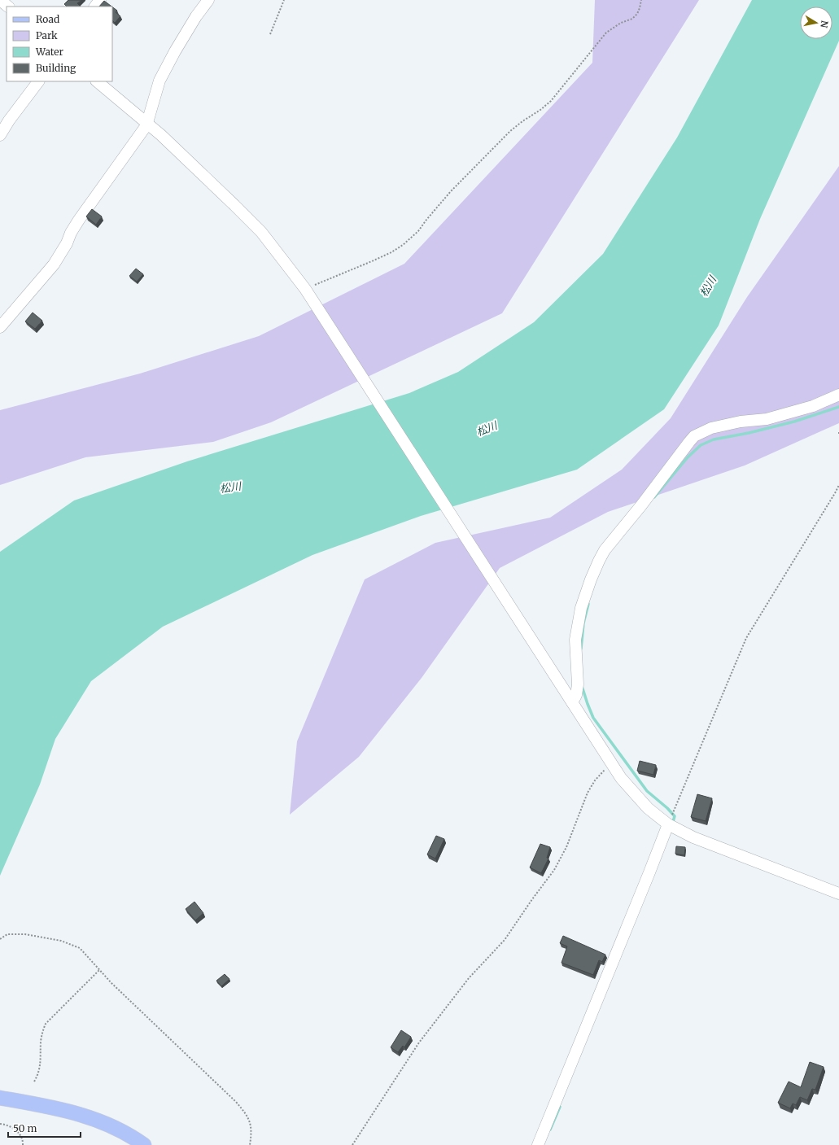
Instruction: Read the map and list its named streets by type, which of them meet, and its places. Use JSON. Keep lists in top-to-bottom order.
{
  "water": ["松川"],
  "legend": [
    "Road",
    "Park",
    "Water",
    "Building"
  ],
  "scale_bar": "50 m",
  "north": "right"
}
